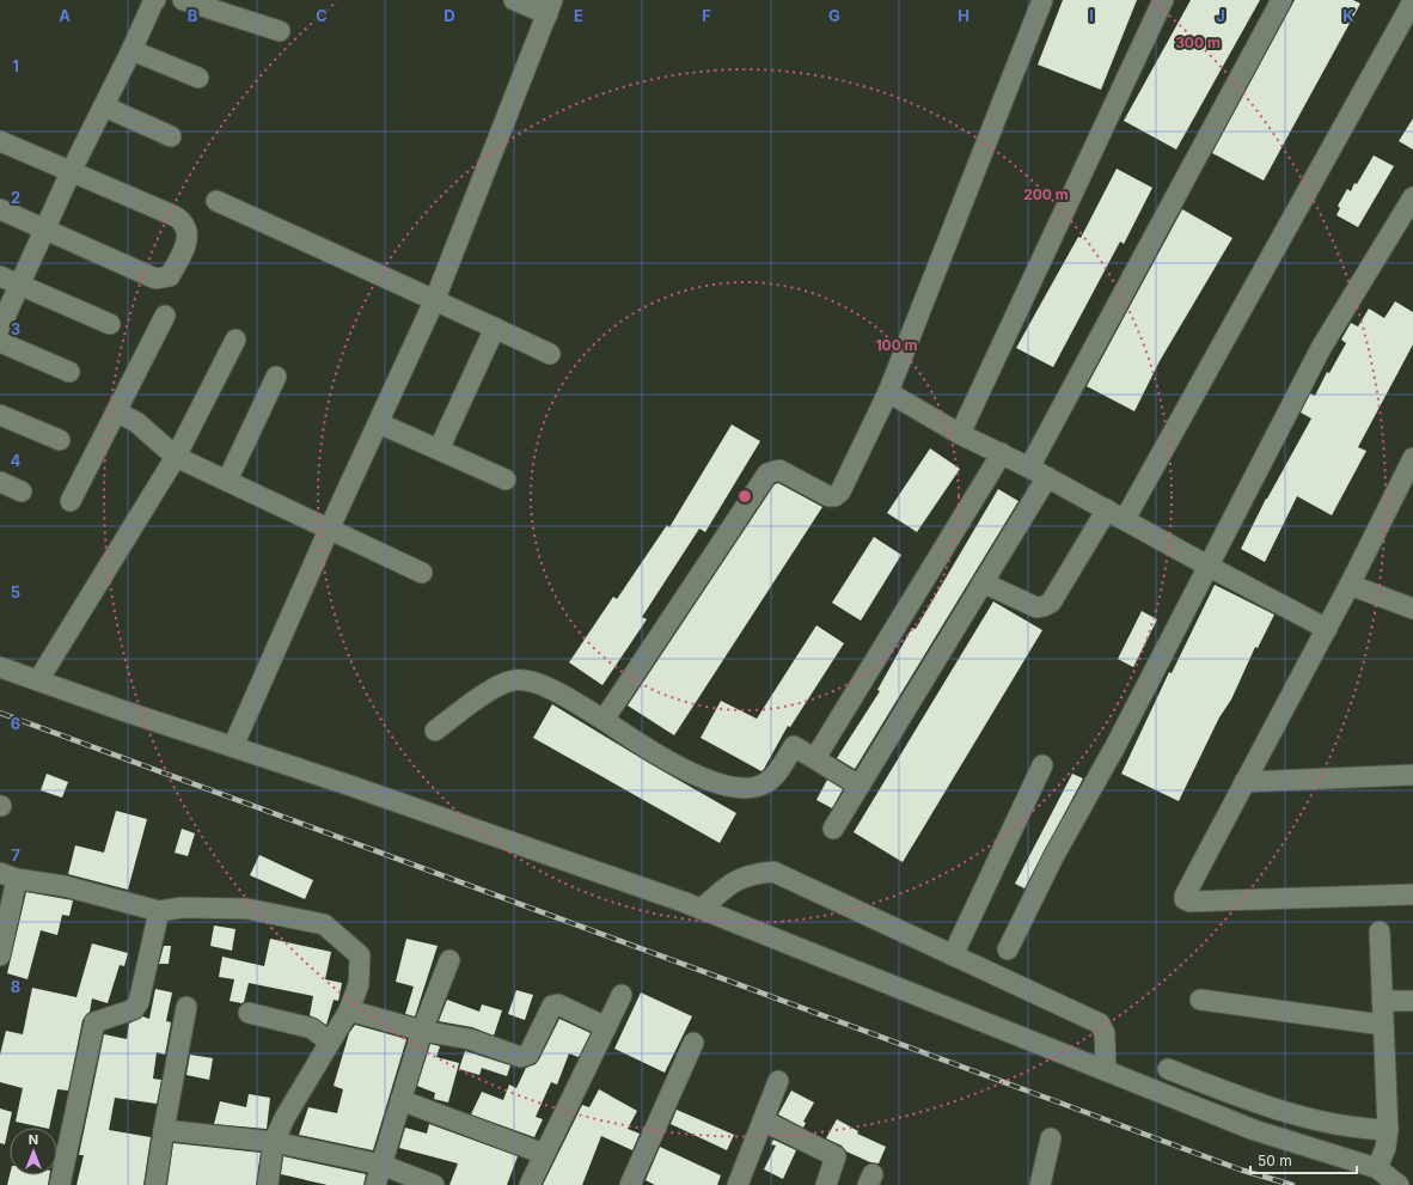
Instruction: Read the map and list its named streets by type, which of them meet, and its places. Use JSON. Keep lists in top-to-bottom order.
{
  "scale_bar": "50 m",
  "north": "top",
  "grid": {
    "columns": [
      "A",
      "B",
      "C",
      "D",
      "E",
      "F",
      "G",
      "H",
      "I",
      "J",
      "K"
    ],
    "rows": [
      "1",
      "2",
      "3",
      "4",
      "5",
      "6",
      "7",
      "8"
    ]
  },
  "rings": ["300 m", "200 m", "100 m"]
}
